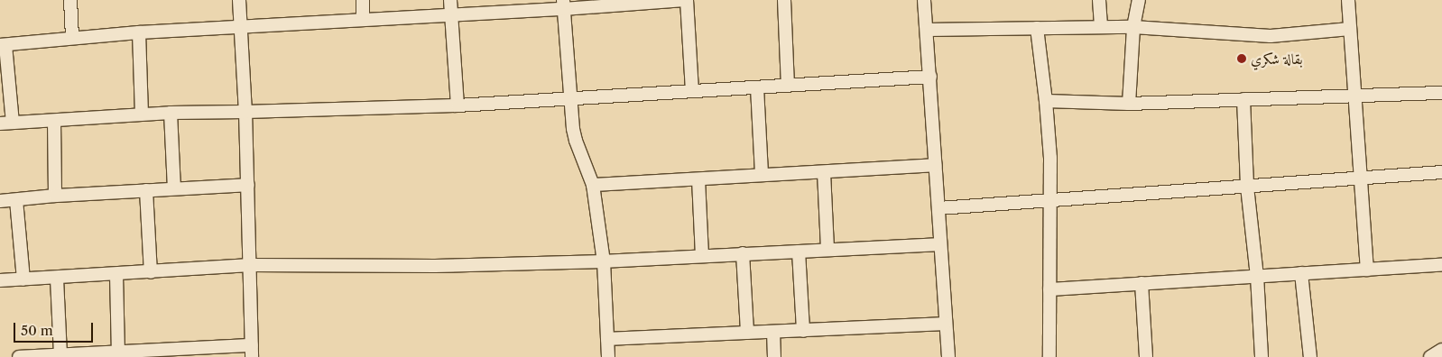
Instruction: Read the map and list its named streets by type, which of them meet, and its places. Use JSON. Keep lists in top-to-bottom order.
{
  "places": ["بقالة شكري"],
  "scale_bar": "50 m"
}
